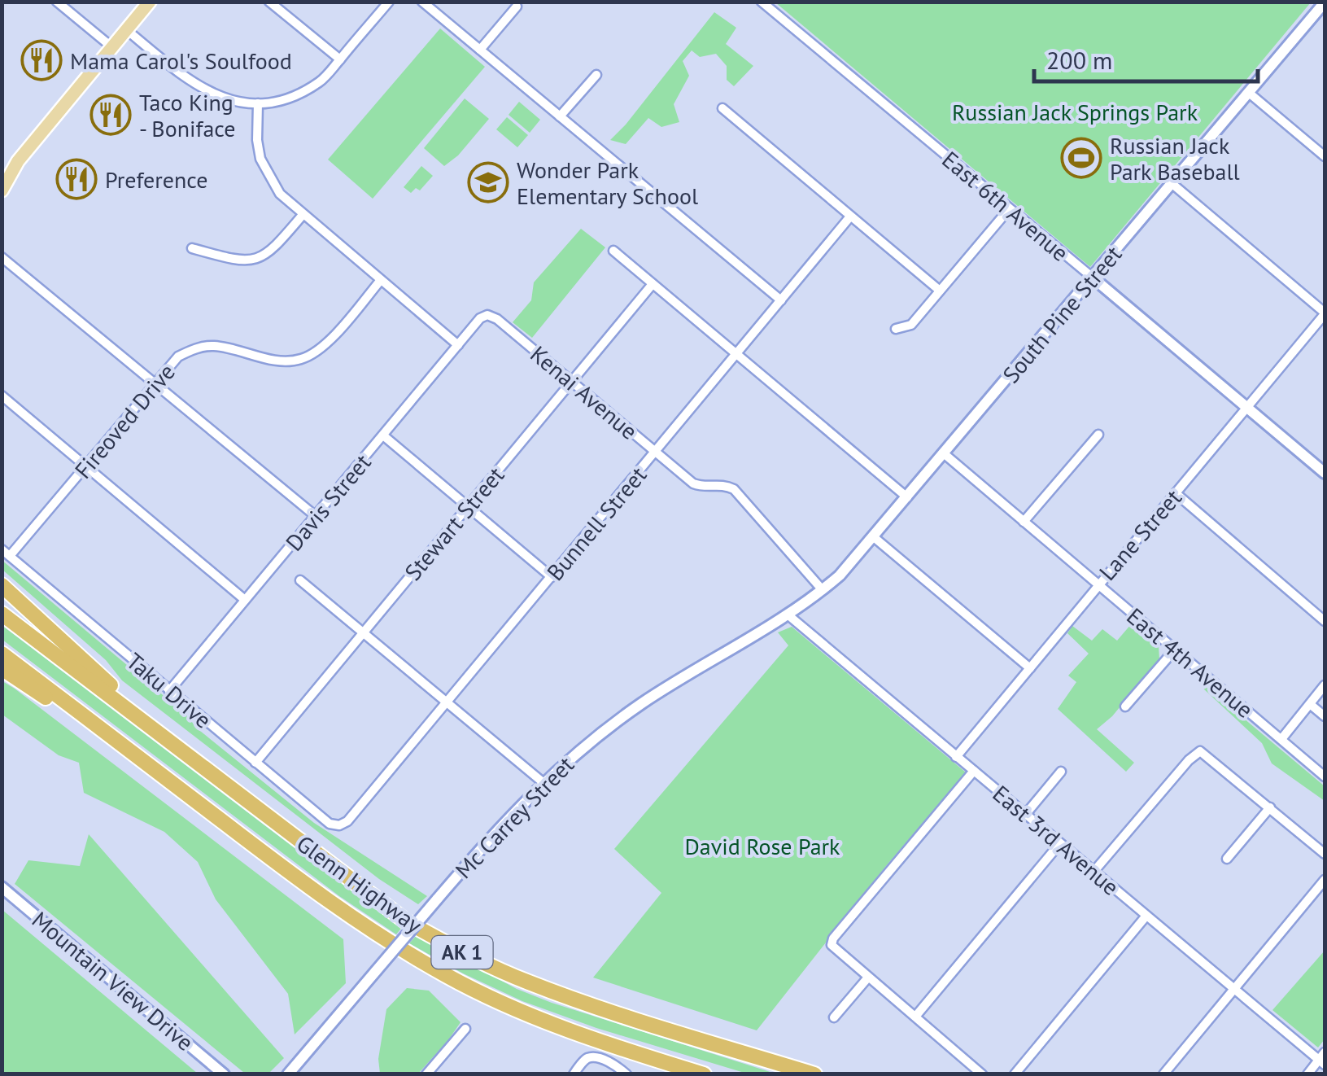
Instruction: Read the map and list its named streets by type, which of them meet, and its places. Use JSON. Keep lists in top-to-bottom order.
{
  "streets": {
    "highway": ["Glenn Highway", "AK 1"],
    "street": [
      "East 6th Avenue",
      "South Pine Street",
      "Kenai Avenue",
      "Fireoved Drive",
      "Davis Street",
      "Stewart Street",
      "Bunnell Street",
      "Lane Street",
      "East 4th Avenue",
      "Taku Drive",
      "Mc Carrey Street",
      "East 3rd Avenue",
      "Mountain View Drive"
    ]
  },
  "crossings": [
    ["East 6th Avenue", "South Pine Street"],
    ["East 6th Avenue", "Lane Street"],
    ["South Pine Street", "Kenai Avenue"],
    ["South Pine Street", "East 4th Avenue"],
    ["South Pine Street", "Mc Carrey Street"],
    ["South Pine Street", "East 3rd Avenue"],
    ["Kenai Avenue", "Davis Street"],
    ["Kenai Avenue", "Stewart Street"],
    ["Kenai Avenue", "Bunnell Street"],
    ["Fireoved Drive", "Taku Drive"],
    ["Davis Street", "Taku Drive"],
    ["Stewart Street", "Taku Drive"],
    ["Bunnell Street", "Taku Drive"],
    ["Lane Street", "East 4th Avenue"],
    ["Lane Street", "East 3rd Avenue"],
    ["Mc Carrey Street", "East 3rd Avenue"]
  ],
  "parks": ["Russian Jack Springs Park", "David Rose Park"],
  "places": {
    "restaurant": ["Mama Carol's Soulfood", "Taco King - Boniface", "Preference"],
    "sports": ["Russian Jack Park Baseball"],
    "school or university": ["Wonder Park Elementary School"]
  },
  "scale_bar": "200 m"
}
